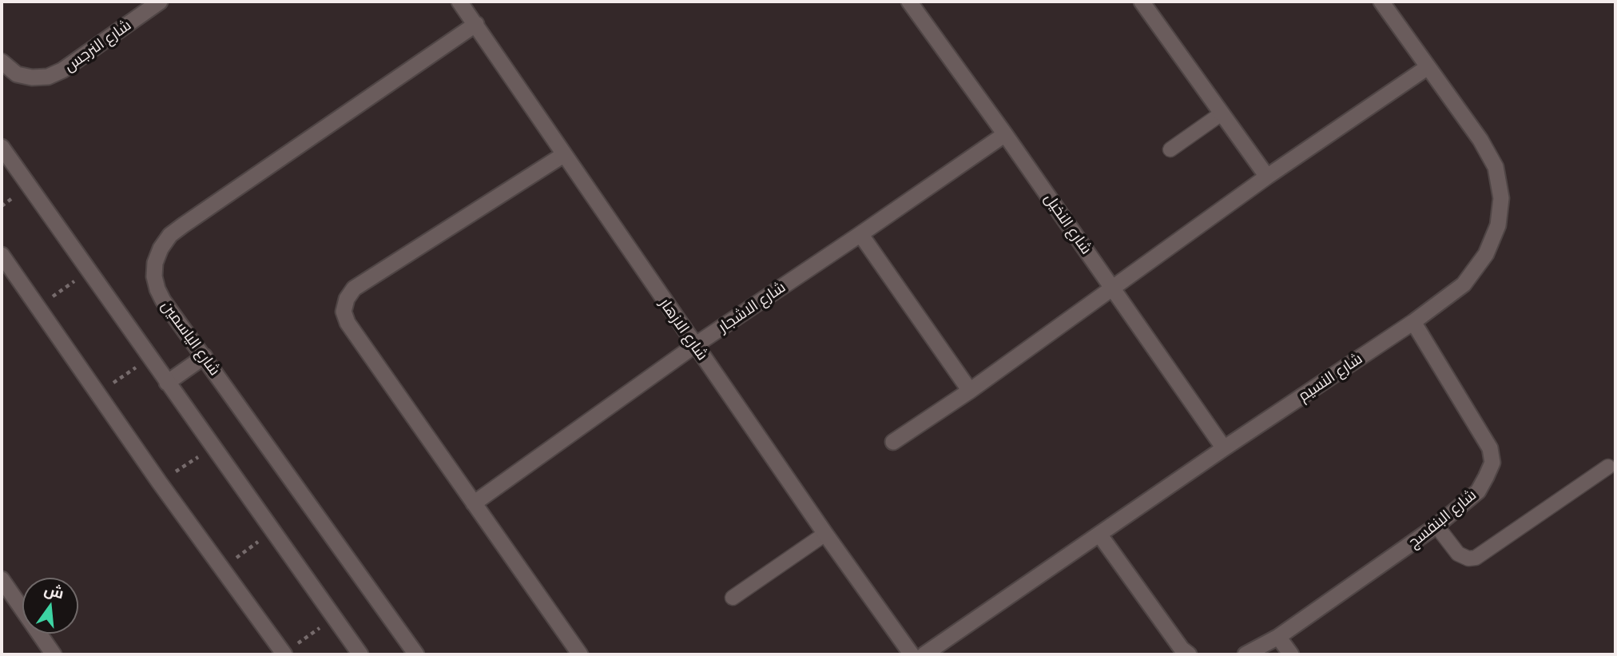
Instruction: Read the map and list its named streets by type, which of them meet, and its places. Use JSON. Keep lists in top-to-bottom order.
{
  "streets": {
    "street": [
      "شارع النرجس",
      "شارع النخيل",
      "شارع الاشجار",
      "شارع الازهار",
      "شارع الياسمين",
      "شارع النسيم",
      "شارع البنفسج"
    ]
  },
  "crossings": [
    ["شارع النخيل", "شارع الاشجار"],
    ["شارع النخيل", "شارع النسيم"],
    ["شارع الاشجار", "شارع الازهار"],
    ["شارع الازهار", "شارع الياسمين"],
    ["شارع النسيم", "شارع البنفسج"]
  ],
  "north": "top"
}
